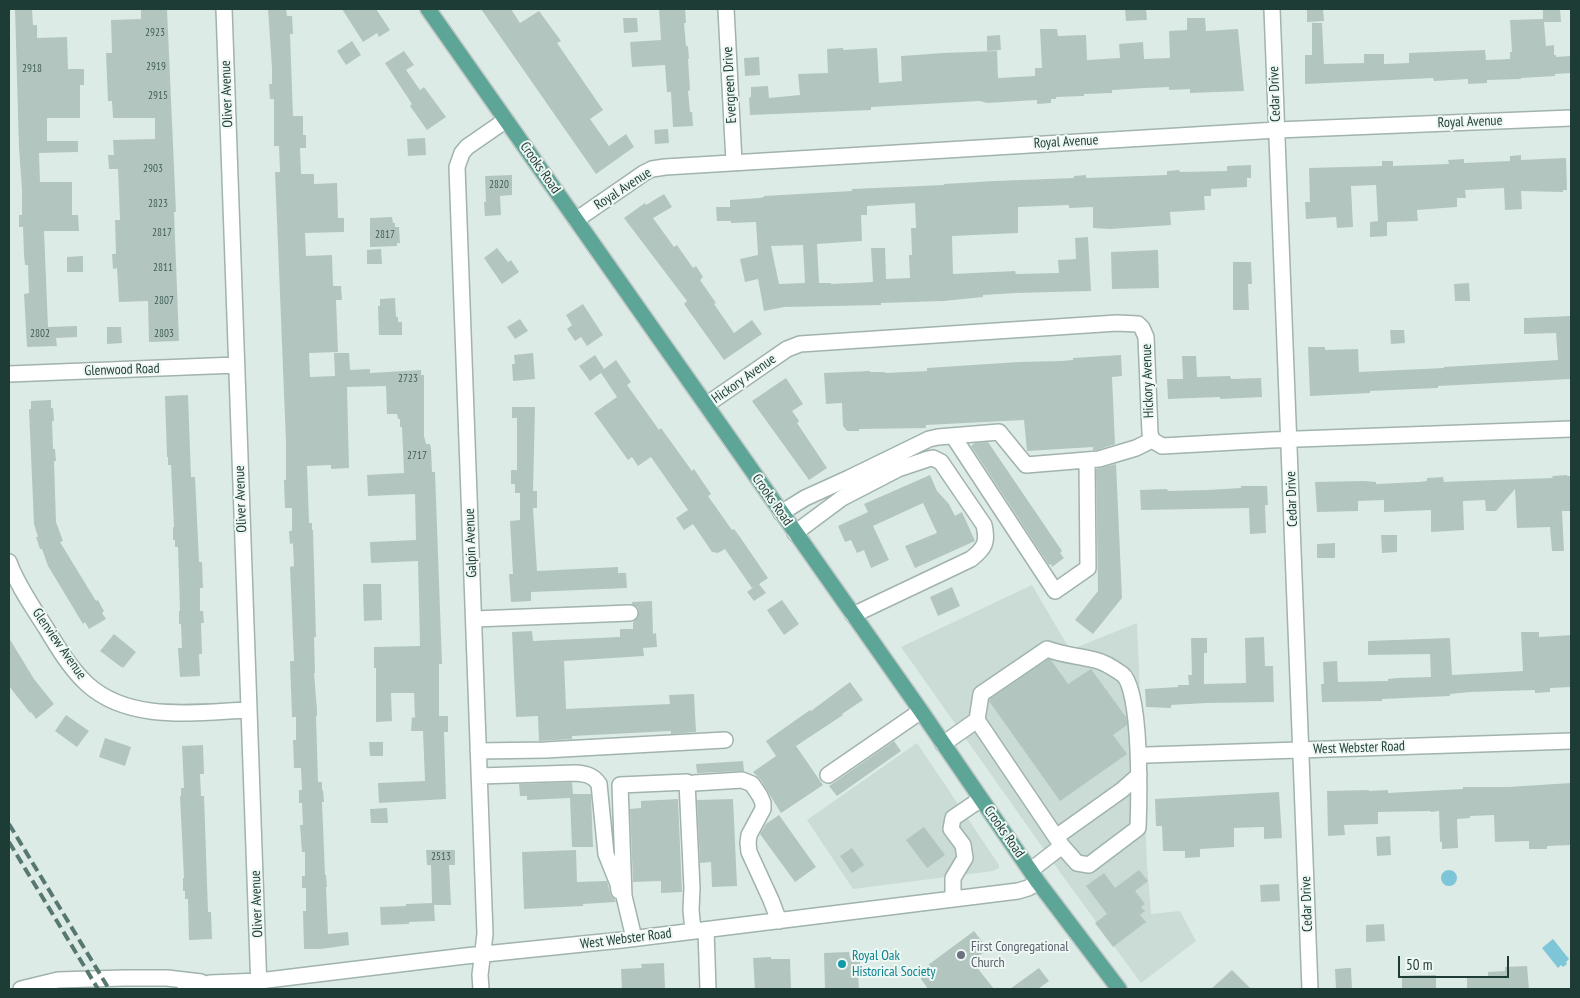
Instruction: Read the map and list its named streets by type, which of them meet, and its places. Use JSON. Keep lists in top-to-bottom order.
{
  "streets": {
    "main road": ["Crooks Road"],
    "street": [
      "Evergreen Drive",
      "Oliver Avenue",
      "Cedar Drive",
      "Royal Avenue",
      "Glenwood Road",
      "Hickory Avenue",
      "Galpin Avenue",
      "Glenview Avenue",
      "West Webster Road"
    ]
  },
  "crossings": [
    ["Evergreen Drive", "Royal Avenue"],
    ["Oliver Avenue", "Glenwood Road"],
    ["Oliver Avenue", "Glenview Avenue"],
    ["Oliver Avenue", "West Webster Road"],
    ["Cedar Drive", "Royal Avenue"],
    ["Cedar Drive", "West Webster Road"],
    ["Royal Avenue", "Crooks Road"],
    ["Crooks Road", "Hickory Avenue"],
    ["Crooks Road", "Galpin Avenue"],
    ["Crooks Road", "West Webster Road"],
    ["Galpin Avenue", "West Webster Road"]
  ],
  "places": ["First Congregational Church", "Royal Oak Historical Society"],
  "house_numbers": [
    "2923",
    "2919",
    "2918",
    "2915",
    "2903",
    "2820",
    "2823",
    "2817",
    "2817",
    "2811",
    "2807",
    "2802",
    "2803",
    "2723",
    "2717",
    "2513"
  ],
  "scale_bar": "50 m"
}
